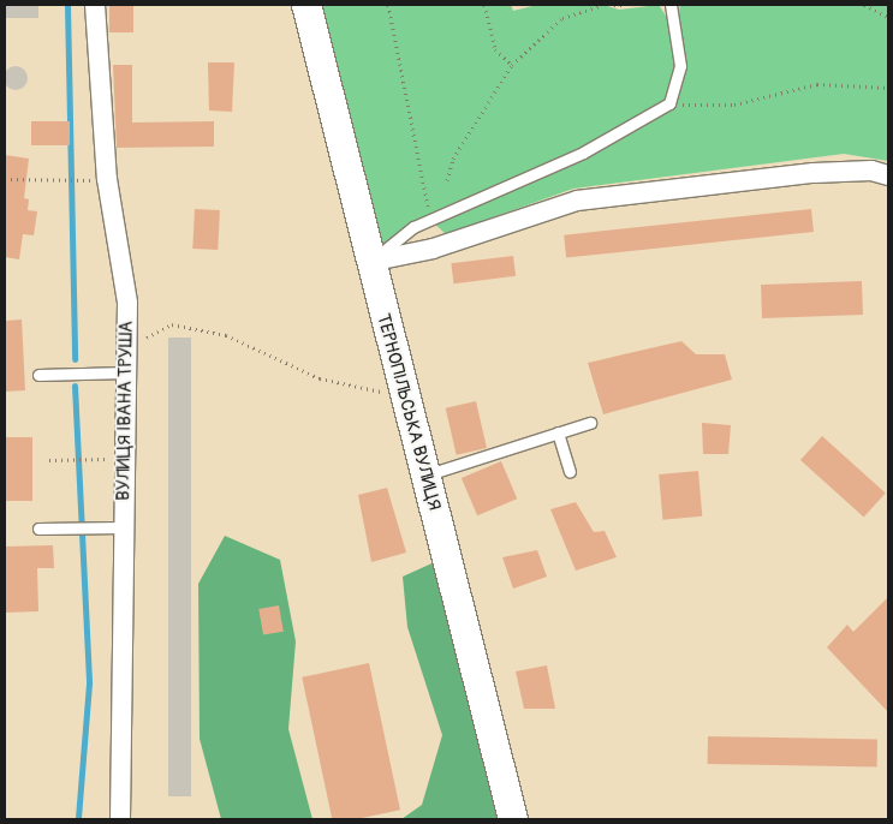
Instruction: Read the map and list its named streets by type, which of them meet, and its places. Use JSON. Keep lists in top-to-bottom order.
{
  "streets": {
    "street": ["ВУЛИЦЯ ІВАНА ТРУША", "ТЕРНОПІЛЬСЬКА ВУЛИЦЯ"]
  }
}
